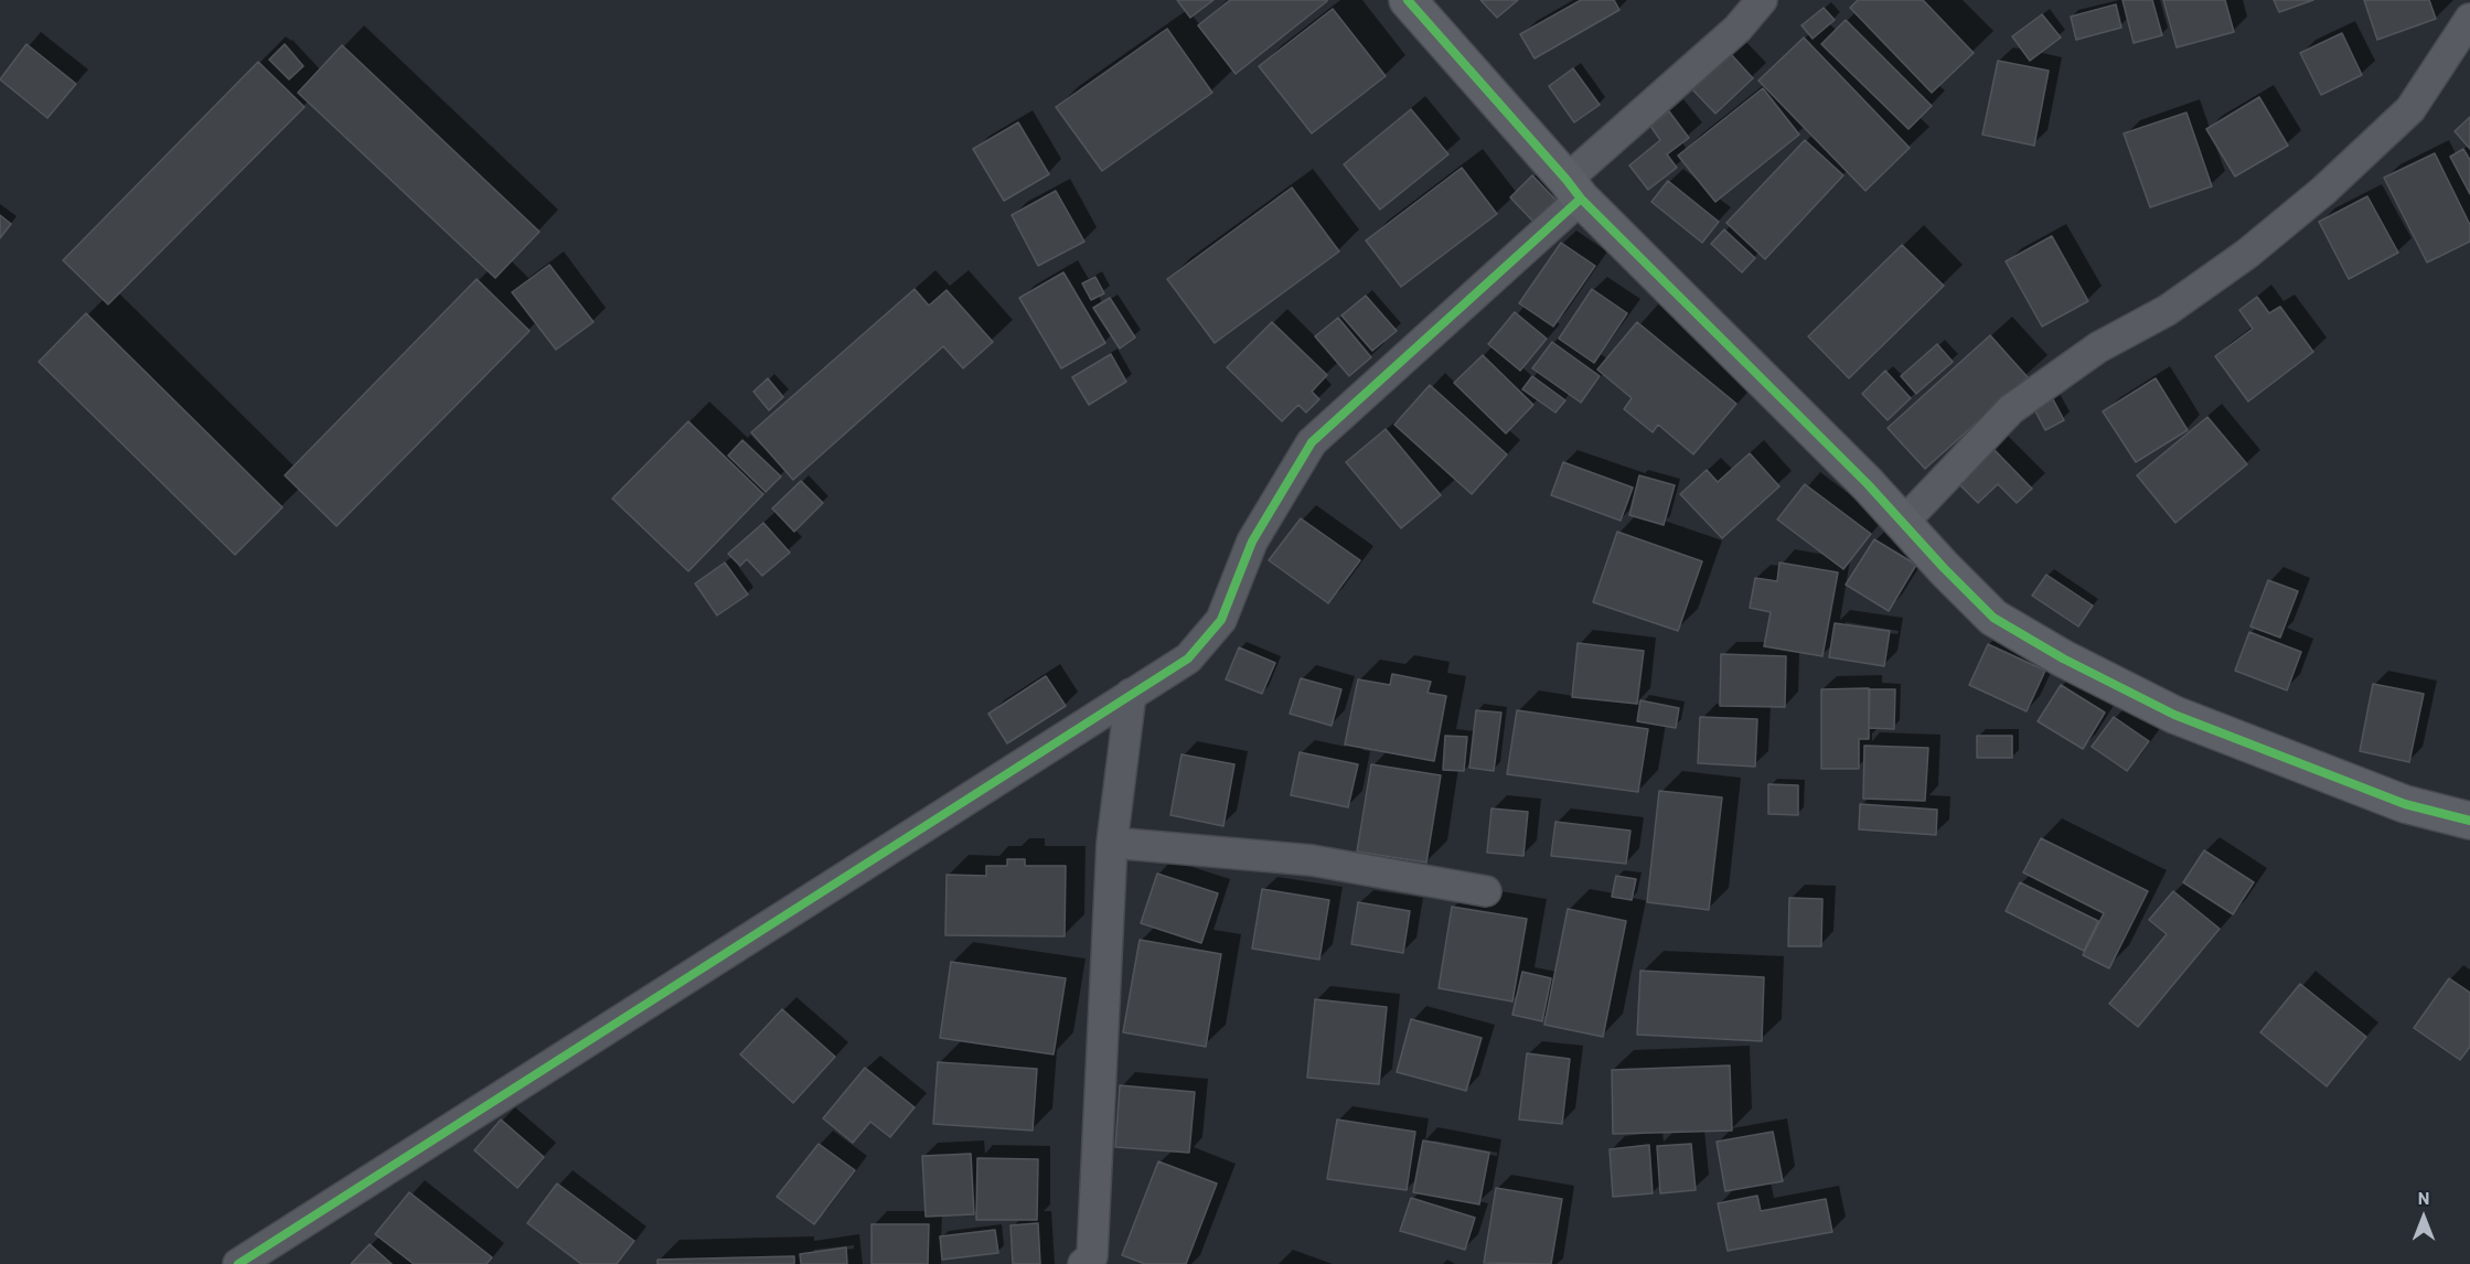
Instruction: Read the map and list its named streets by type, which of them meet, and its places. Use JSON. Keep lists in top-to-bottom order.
{
  "north": "top"
}
